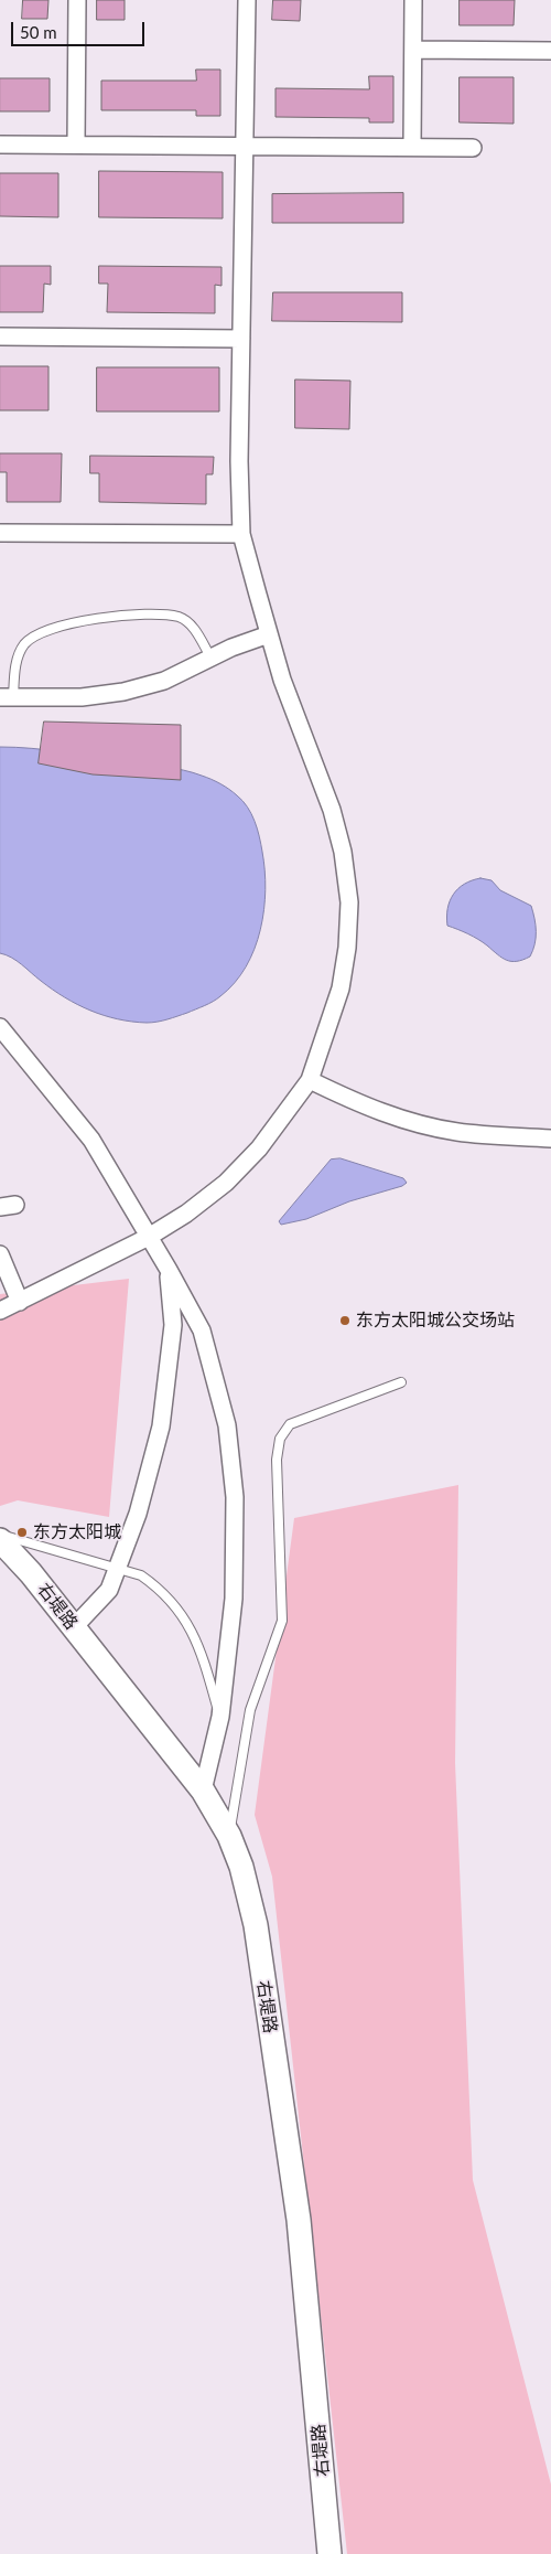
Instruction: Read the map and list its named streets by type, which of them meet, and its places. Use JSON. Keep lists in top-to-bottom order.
{
  "streets": {
    "main road": ["右堤路"]
  },
  "places": ["东方太阳城公交场站", "东方太阳城"],
  "scale_bar": "50 m"
}
